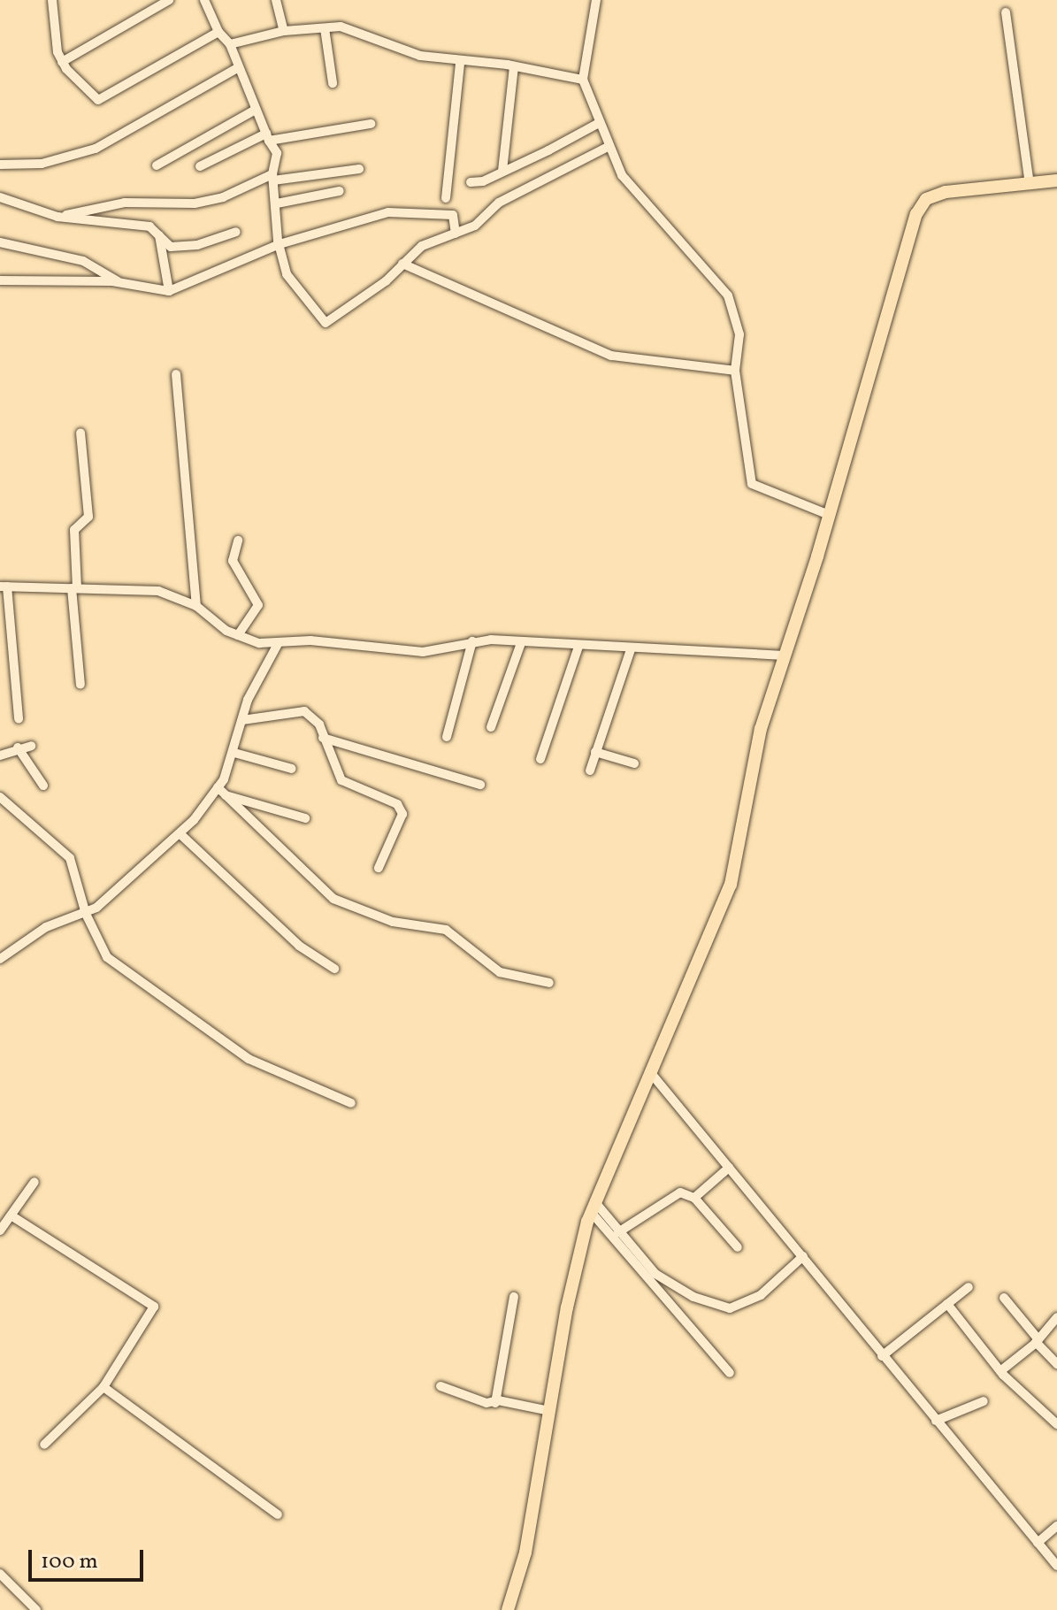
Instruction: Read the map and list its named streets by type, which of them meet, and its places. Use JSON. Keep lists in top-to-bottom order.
{
  "scale_bar": "100 m"
}
